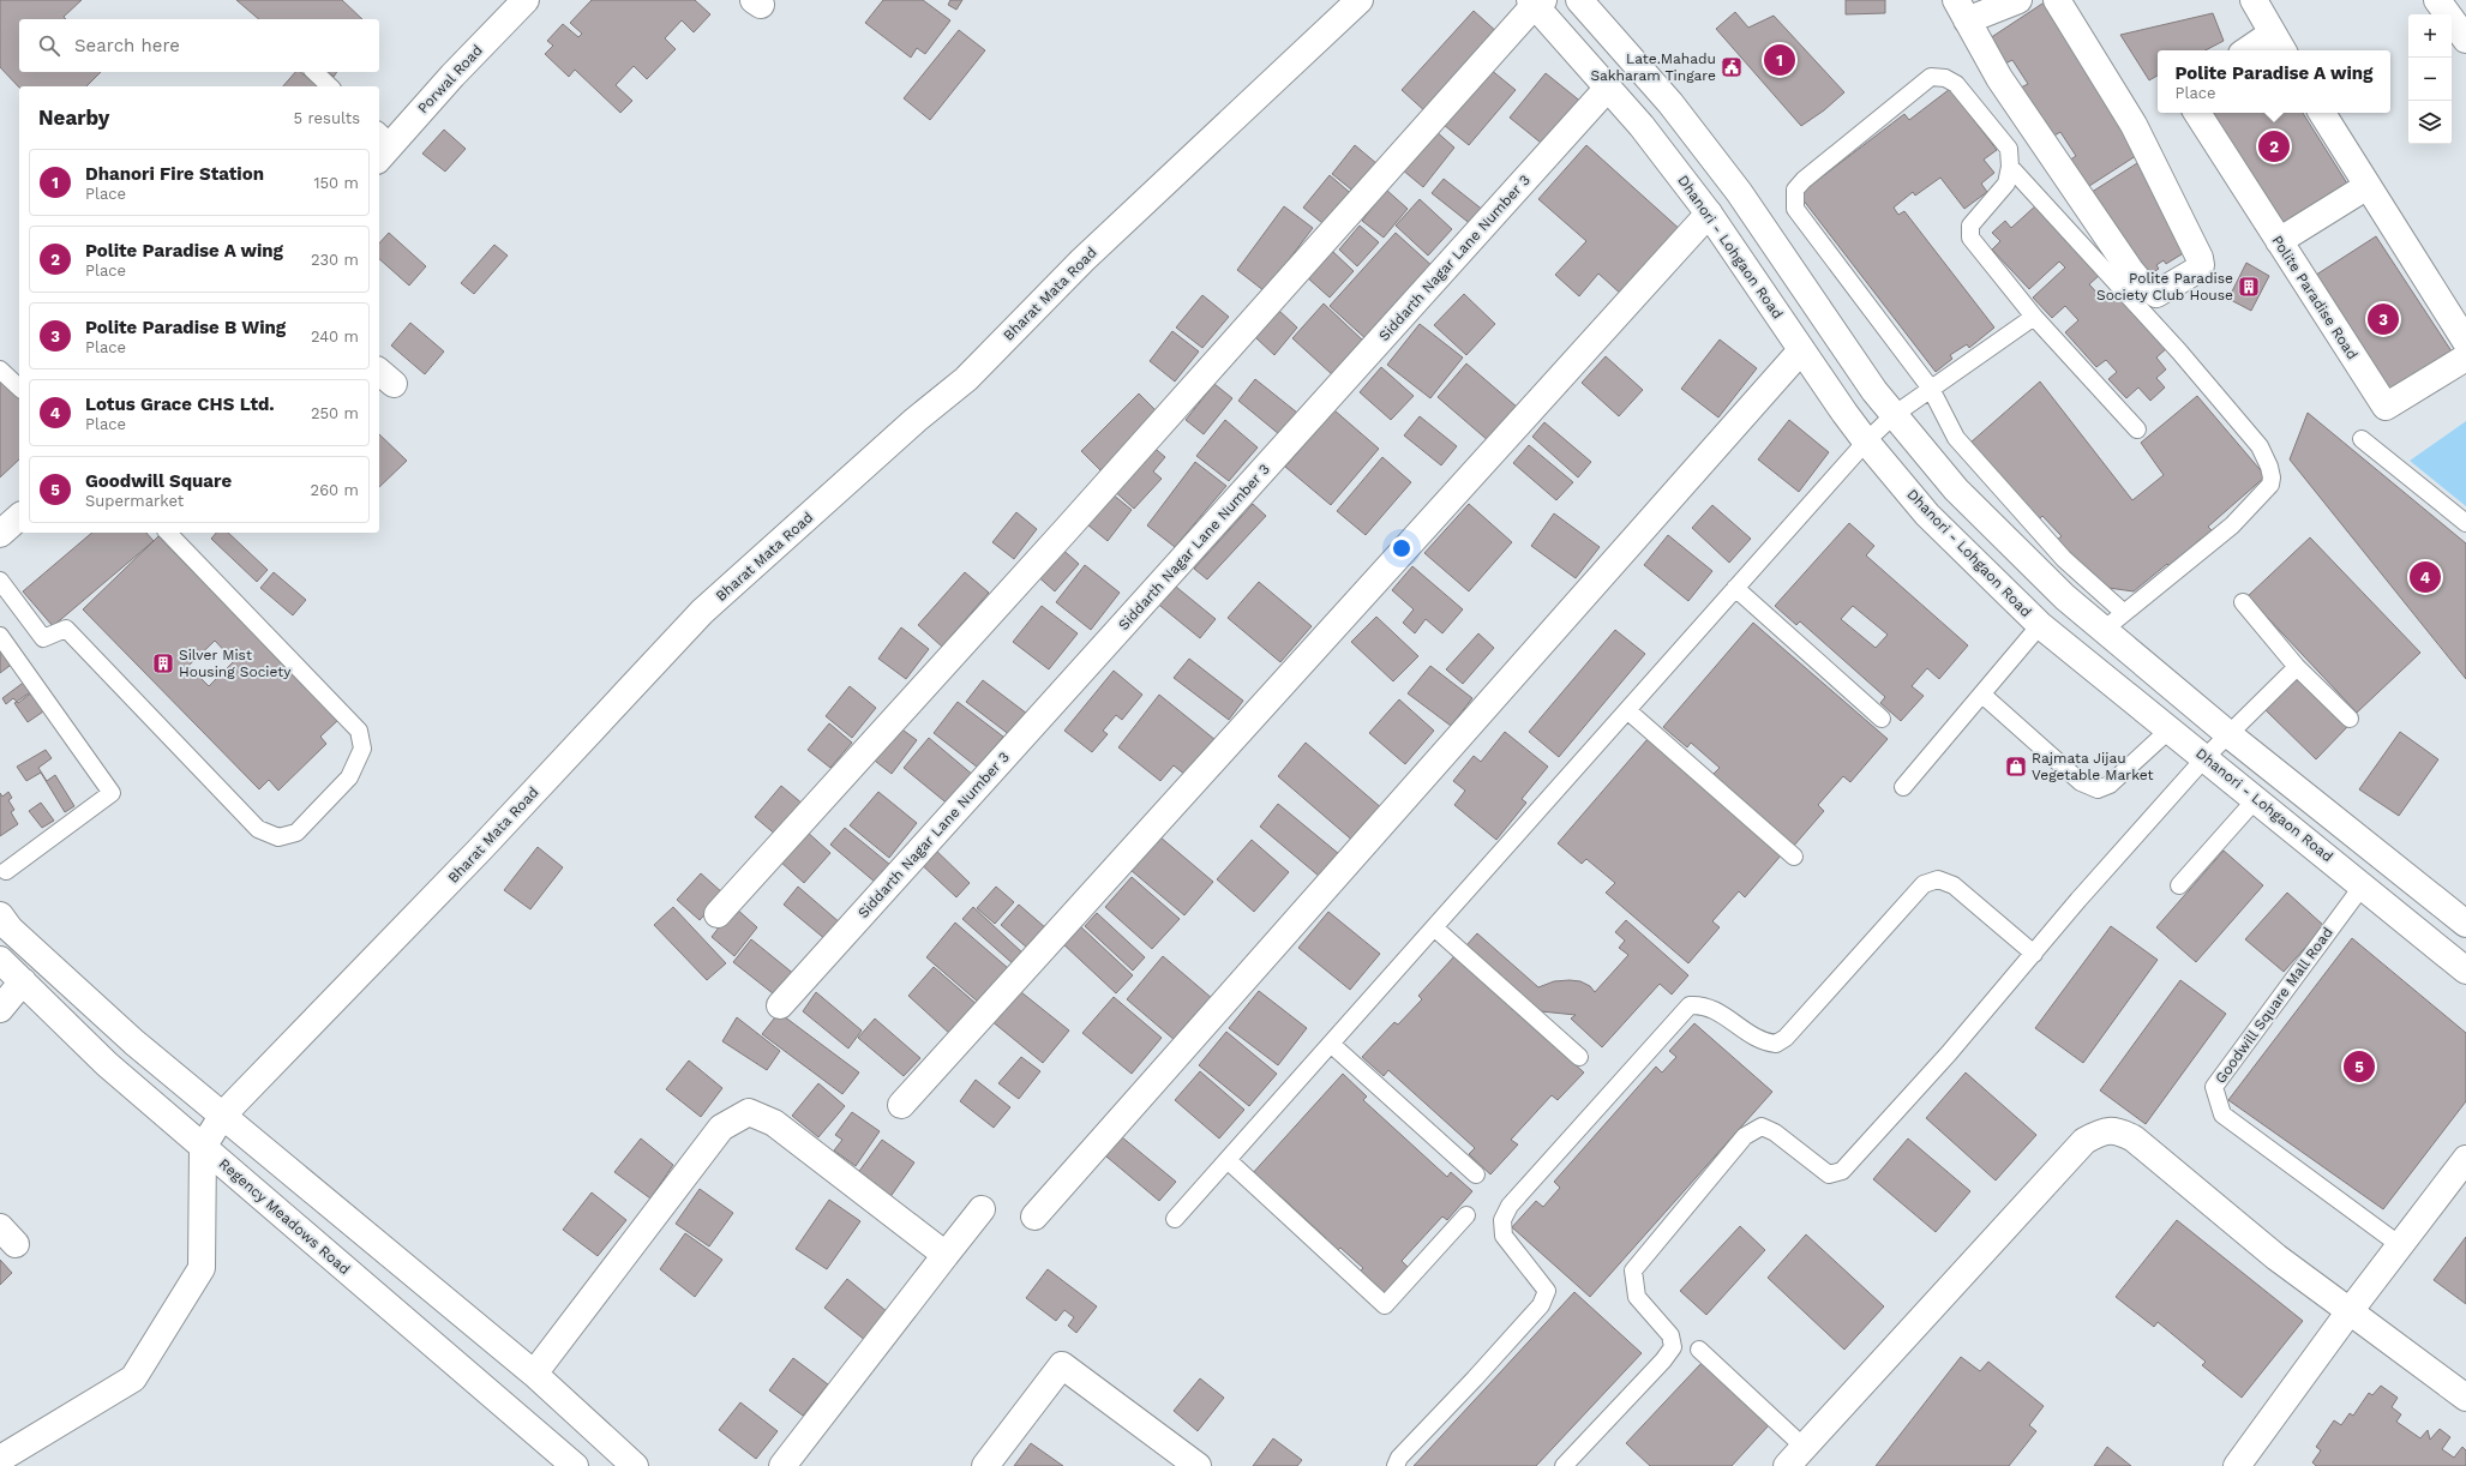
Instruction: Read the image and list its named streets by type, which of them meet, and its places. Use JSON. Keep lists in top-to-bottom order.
{
  "streets": {
    "street": [
      "Porwal Road",
      "Dhanori - Lohgaon Road",
      "Siddarth Nagar Lane Number 3",
      "Bharat Mata Road",
      "Polite Paradise Road",
      "Regency Meadows Road"
    ],
    "lane": ["Goodwill Square Mall Road"]
  },
  "crossings": [
    ["Dhanori - Lohgaon Road", "Siddarth Nagar Lane Number 3"],
    ["Dhanori - Lohgaon Road", "Goodwill Square Mall Road"],
    ["Bharat Mata Road", "Regency Meadows Road"]
  ],
  "places": {
    "public building": ["Late.Mahadu Sakharam Tingare"],
    "building": ["Polite Paradise Society Club House", "Silver Mist Housing Society"],
    "shop": ["Rajmata Jijau Vegetable Market"]
  },
  "page": {
    "map_buttons": ["+", "−"],
    "search": "Search here",
    "pins": [
      "1",
      "2",
      "3",
      "4",
      "5"
    ],
    "popup": ["Polite Paradise A wing", "Place"],
    "heading": ["Nearby", "5 results"],
    "list": [
      {
        "mark": "1",
        "name": "Dhanori Fire Station",
        "note": "Place",
        "value": "150 m"
      },
      {
        "mark": "2",
        "name": "Polite Paradise A wing",
        "note": "Place",
        "value": "230 m"
      },
      {
        "mark": "3",
        "name": "Polite Paradise B Wing",
        "note": "Place",
        "value": "240 m"
      },
      {
        "mark": "4",
        "name": "Lotus Grace CHS Ltd.",
        "note": "Place",
        "value": "250 m"
      },
      {
        "mark": "5",
        "name": "Goodwill Square",
        "note": "Supermarket",
        "value": "260 m"
      }
    ]
  }
}
